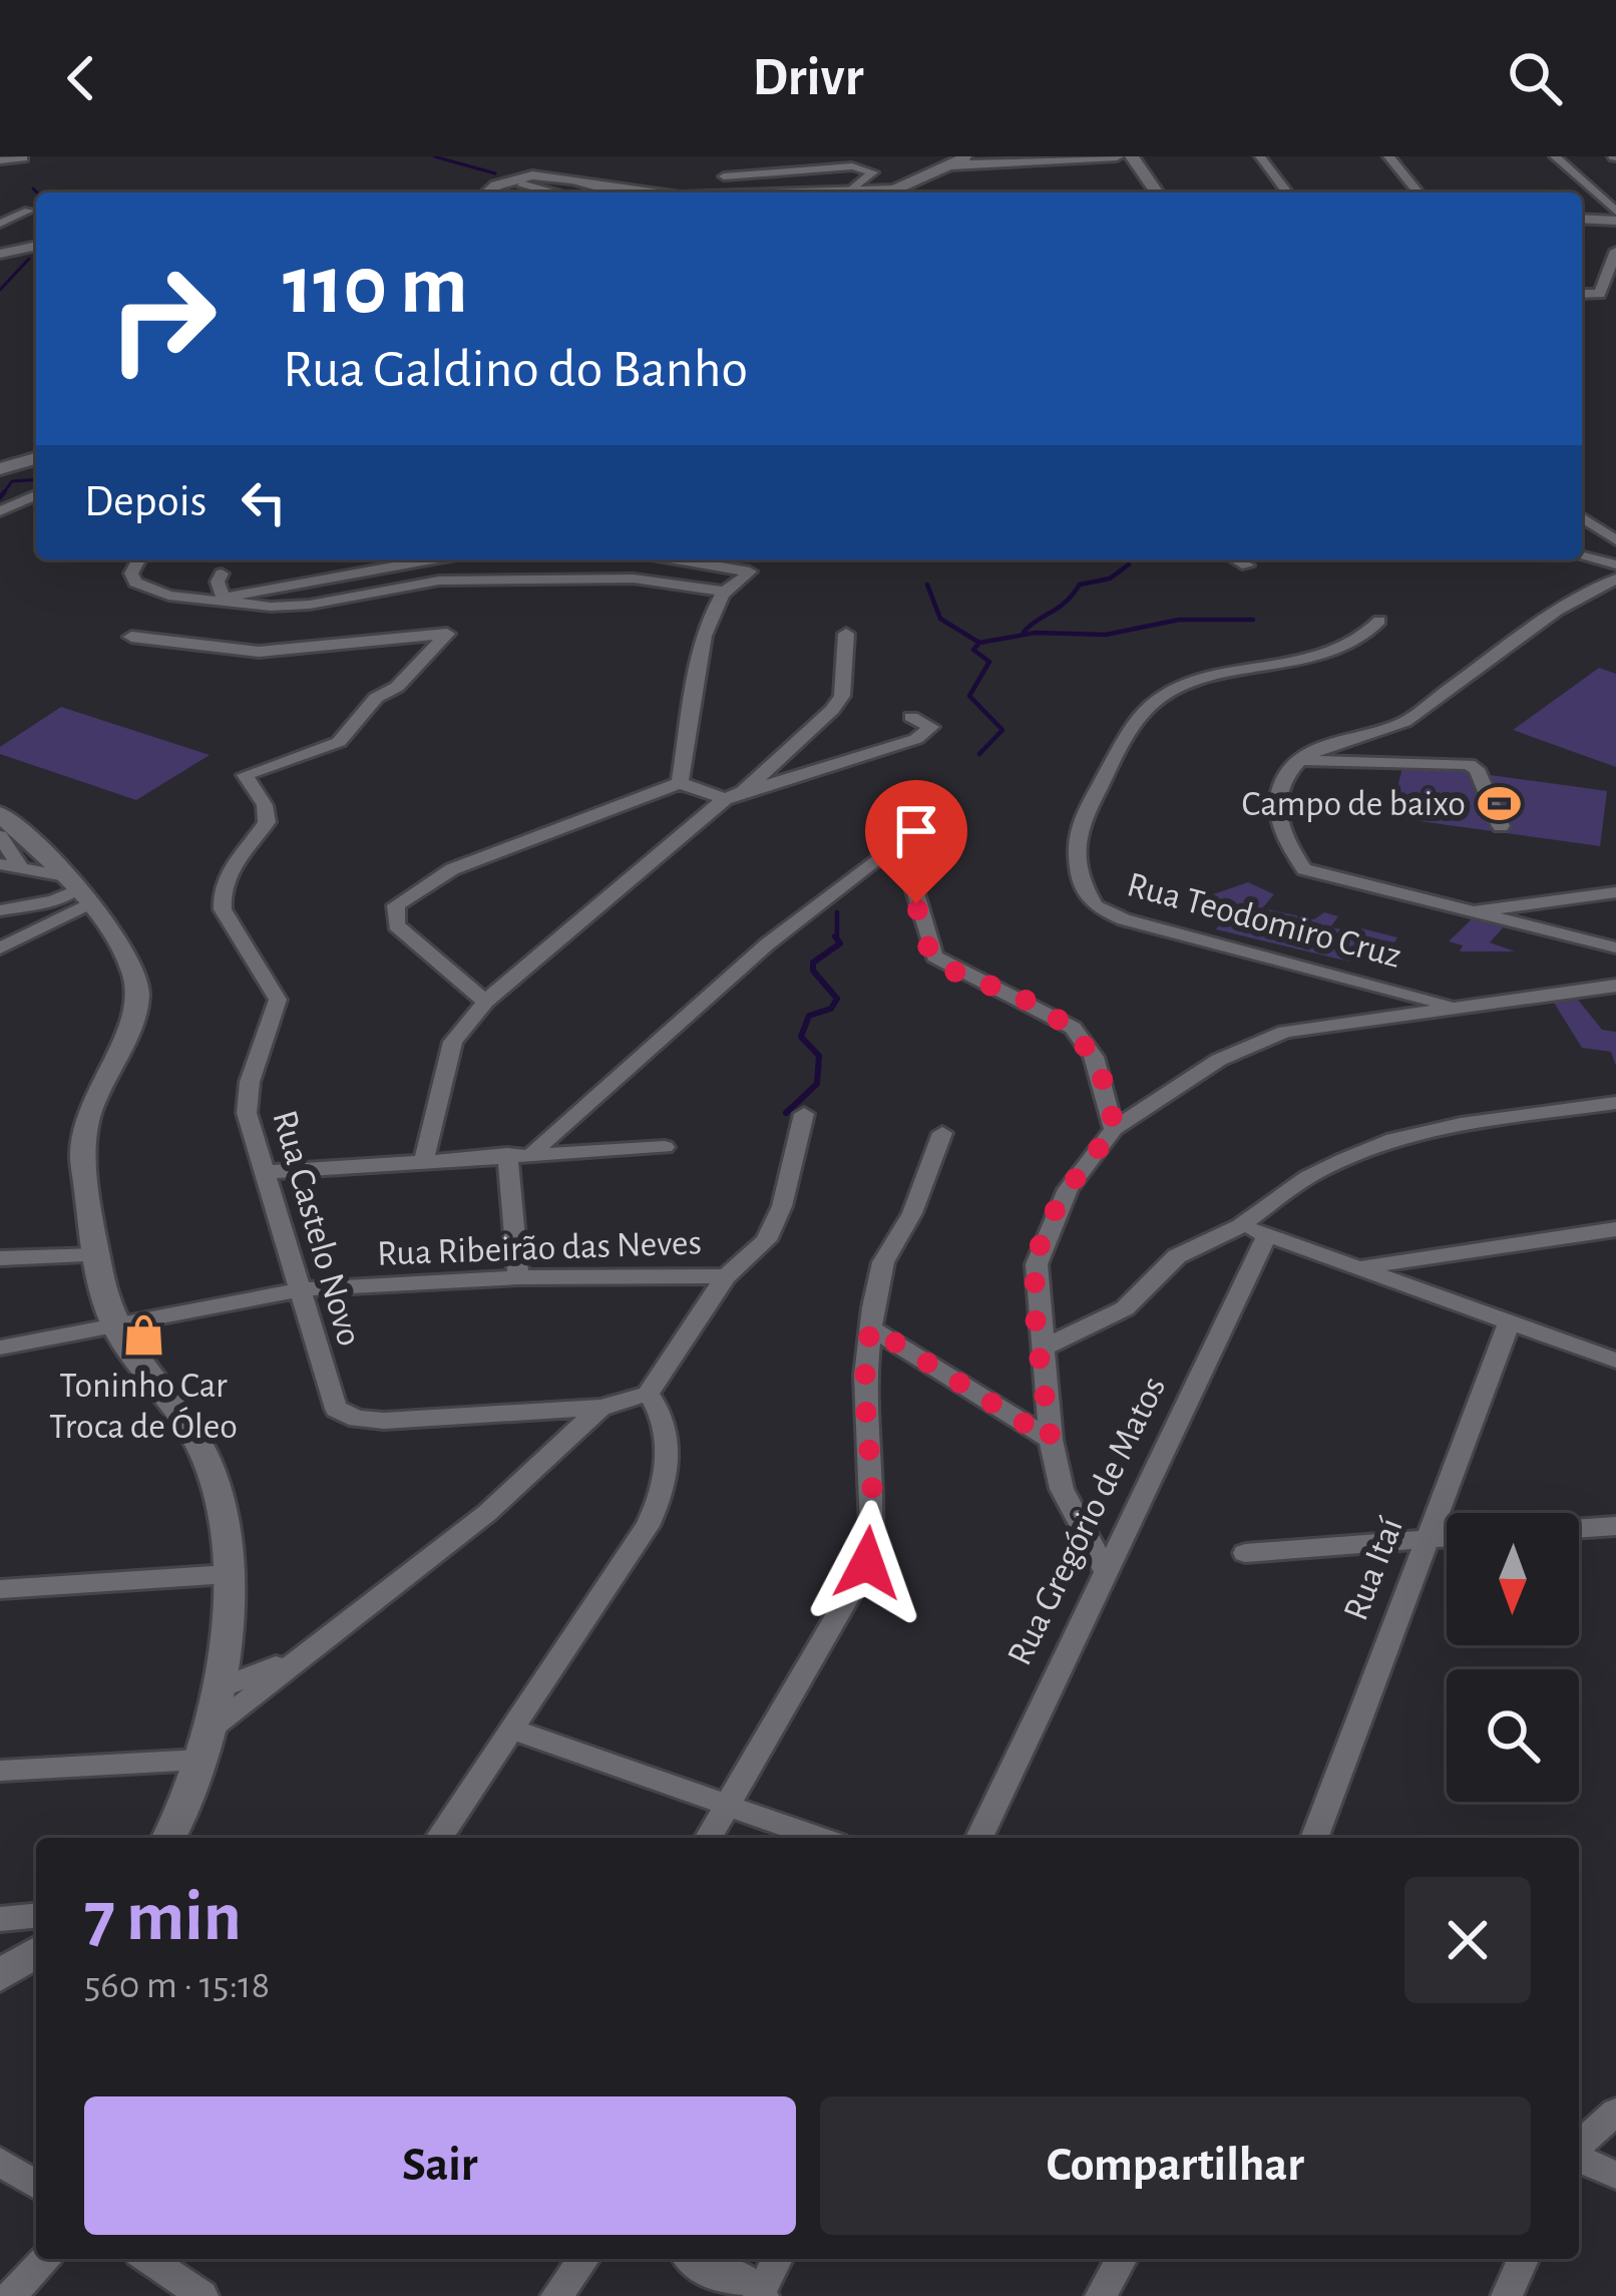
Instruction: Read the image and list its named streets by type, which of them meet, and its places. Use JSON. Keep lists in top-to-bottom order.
{
  "streets": {
    "street": [
      "Rua Teodomiro Cruz",
      "Rua Castelo Novo",
      "Rua Ribeirão das Neves",
      "Rua Gregório de Matos",
      "Rua Itaí"
    ]
  },
  "crossings": [
    ["Rua Castelo Novo", "Rua Ribeirão das Neves"]
  ],
  "places": {
    "sports": ["Campo de baixo"],
    "shop": ["Toninho Car Troca de Óleo"]
  },
  "north": "bottom",
  "page": {
    "header": "Drivr",
    "turn": ["110 m", "Rua Galdino do Banho"],
    "then": "Depois",
    "heading": ["7 min", "560 m · 15:18"],
    "buttons": ["Sair", "Compartilhar"]
  }
}
